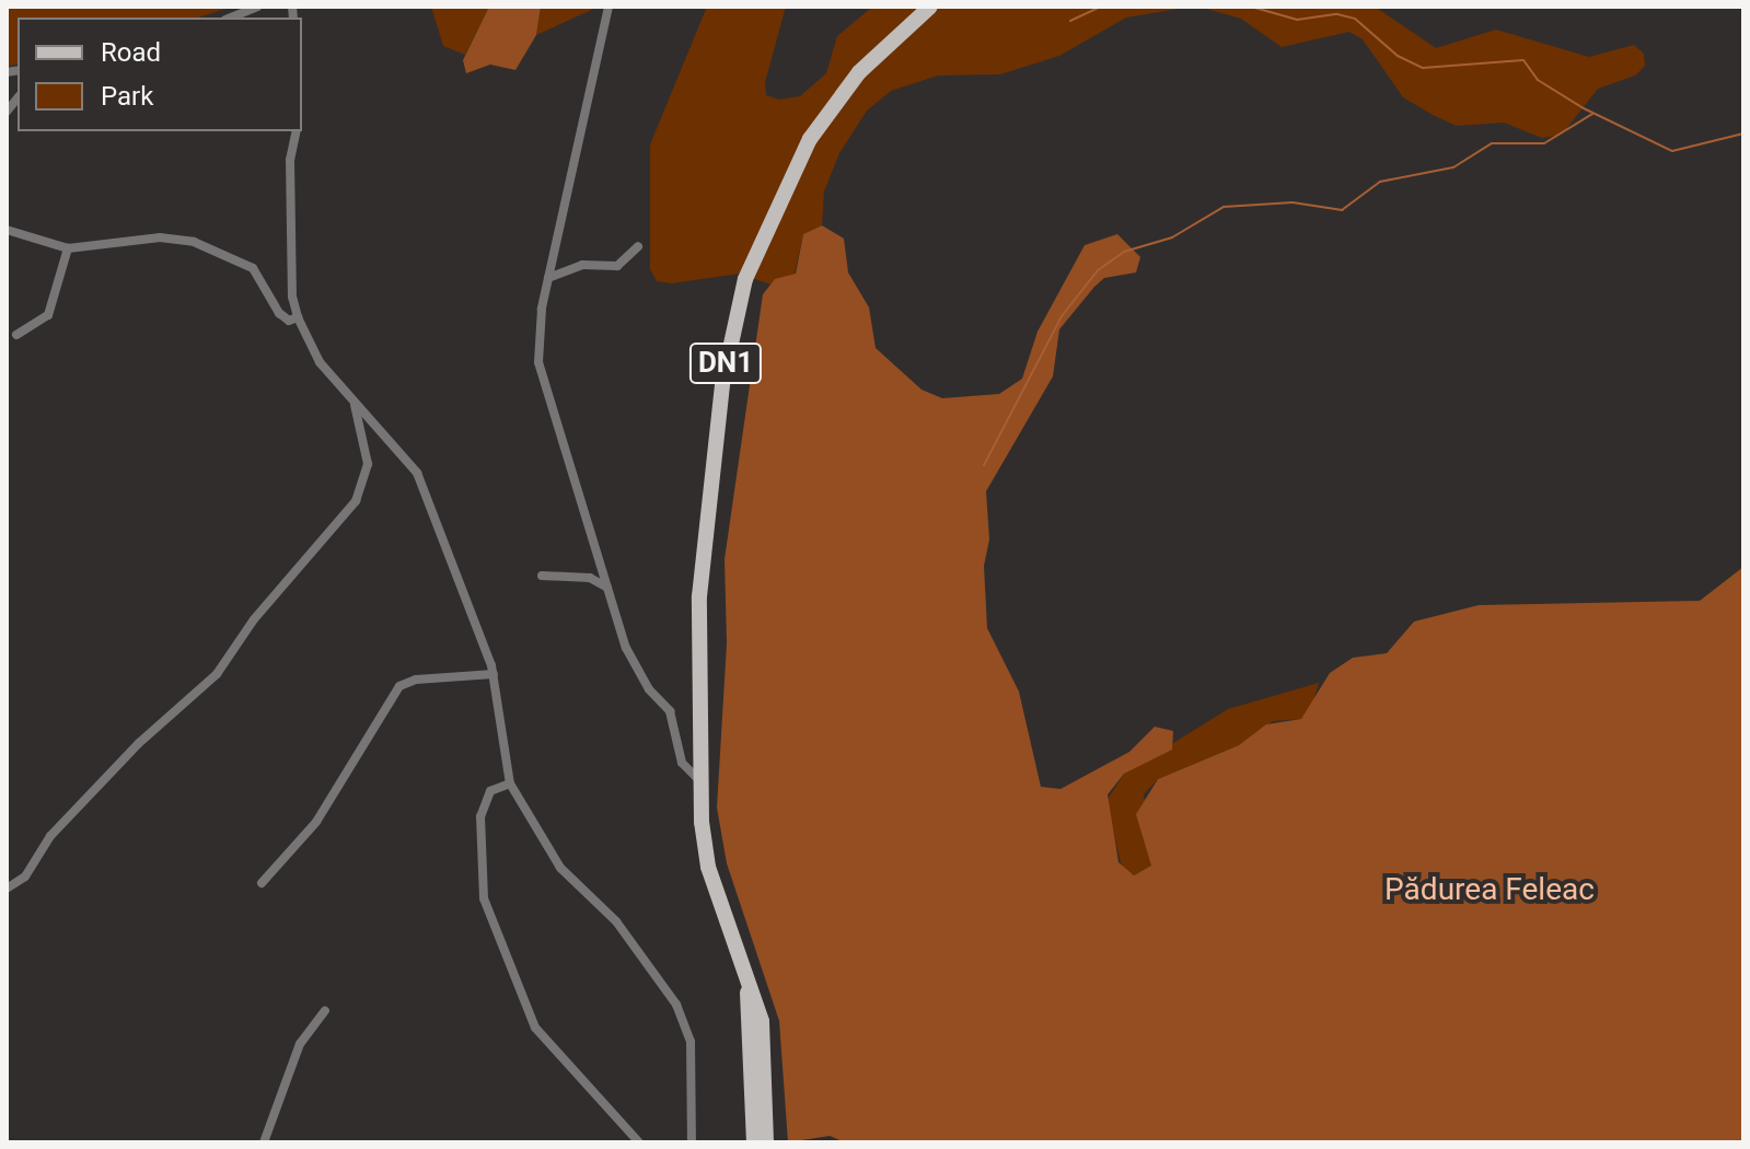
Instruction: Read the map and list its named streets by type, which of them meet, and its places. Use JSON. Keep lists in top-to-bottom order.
{
  "streets": {
    "main road": ["DN1"]
  },
  "parks": ["Pădurea Feleac"],
  "legend": ["Road", "Park"]
}
